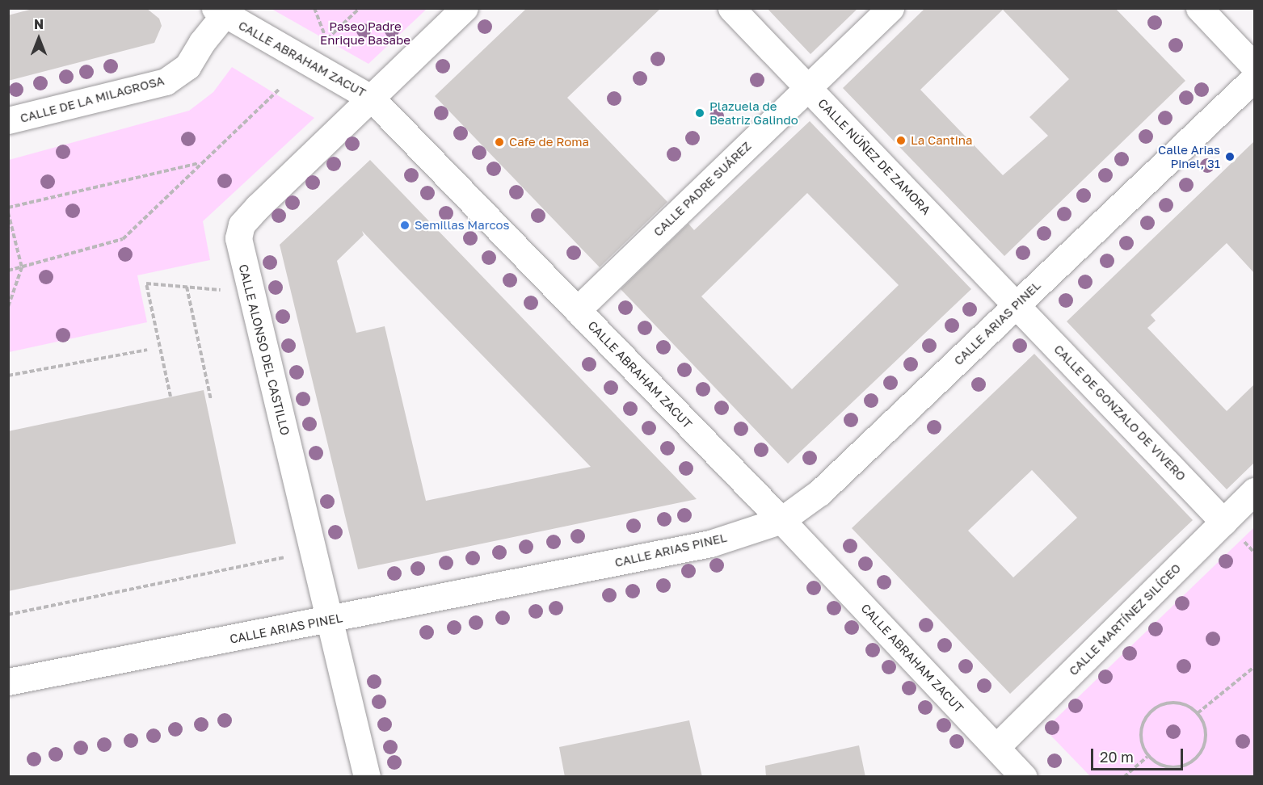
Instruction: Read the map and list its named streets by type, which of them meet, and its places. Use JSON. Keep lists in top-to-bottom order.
{
  "streets": {
    "street": [
      "CALLE ABRAHAM ZACUT",
      "CALLE DE LA MILAGROSA",
      "CALLE NÚÑEZ DE ZAMORA",
      "CALLE PADRE SUÁREZ",
      "CALLE ARIAS PINEL",
      "CALLE ALONSO DEL CASTILLO",
      "CALLE DE GONZALO DE VIVERO",
      "CALLE MARTÍNEZ SILÍCEO"
    ]
  },
  "crossings": [
    ["CALLE ABRAHAM ZACUT", "CALLE DE LA MILAGROSA"],
    ["CALLE ABRAHAM ZACUT", "CALLE PADRE SUÁREZ"],
    ["CALLE ABRAHAM ZACUT", "CALLE ARIAS PINEL"],
    ["CALLE ABRAHAM ZACUT", "CALLE ALONSO DEL CASTILLO"],
    ["CALLE ABRAHAM ZACUT", "CALLE MARTÍNEZ SILÍCEO"],
    ["CALLE NÚÑEZ DE ZAMORA", "CALLE PADRE SUÁREZ"],
    ["CALLE NÚÑEZ DE ZAMORA", "CALLE ARIAS PINEL"],
    ["CALLE NÚÑEZ DE ZAMORA", "CALLE DE GONZALO DE VIVERO"],
    ["CALLE ARIAS PINEL", "CALLE ALONSO DEL CASTILLO"],
    ["CALLE ARIAS PINEL", "CALLE DE GONZALO DE VIVERO"],
    ["CALLE DE GONZALO DE VIVERO", "CALLE MARTÍNEZ SILÍCEO"]
  ],
  "parks": ["Paseo Padre Enrique Basabe"],
  "places": [
    "Plazuela de Beatriz Galindo",
    "La Cantina",
    "Cafe de Roma",
    "Calle Arias Pinel, 31",
    "Semillas Marcos"
  ],
  "scale_bar": "20 m",
  "north": "top"
}
